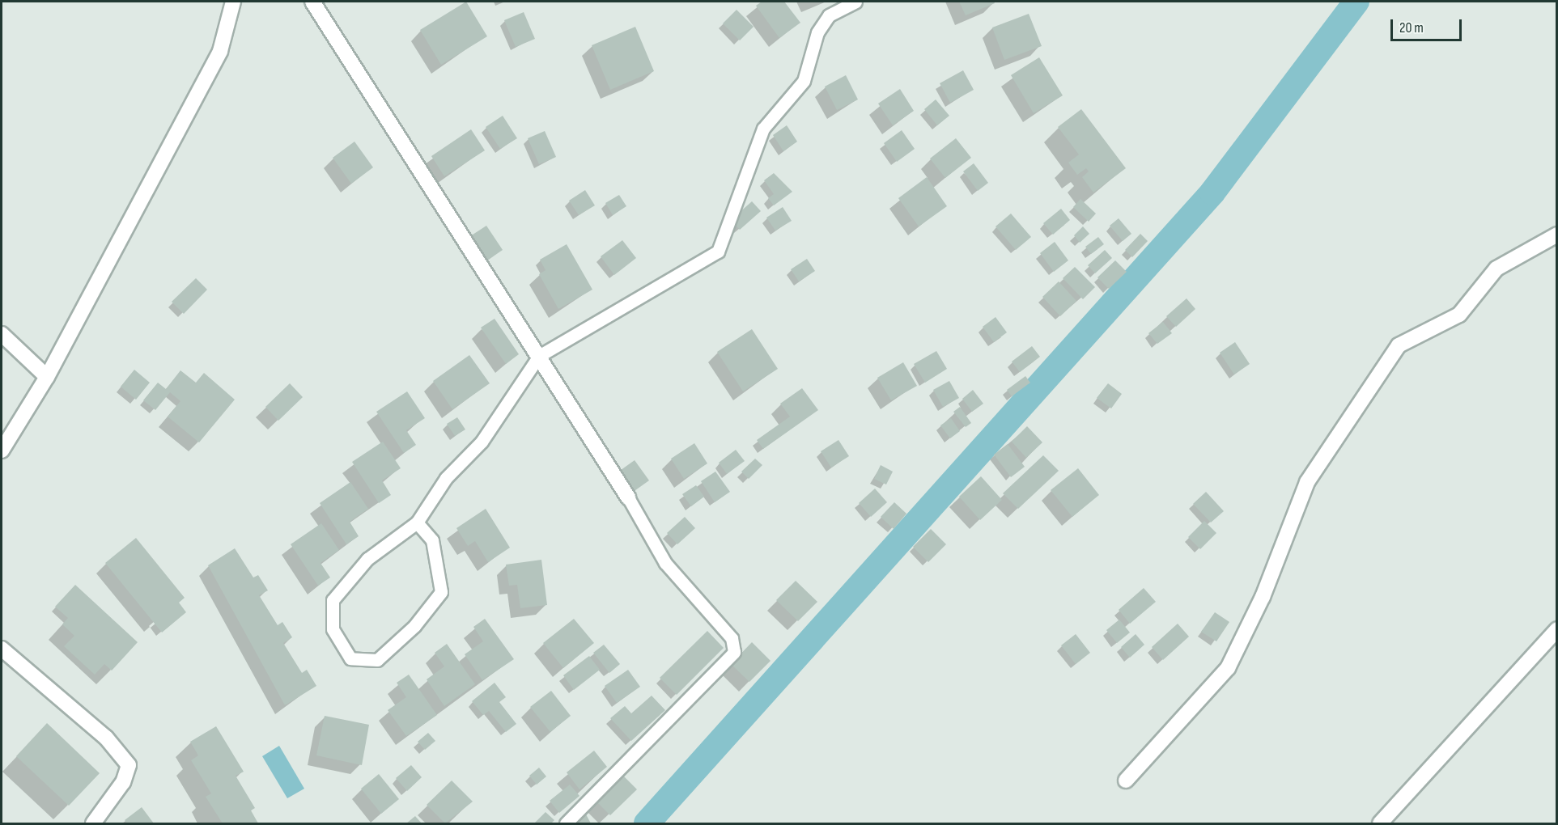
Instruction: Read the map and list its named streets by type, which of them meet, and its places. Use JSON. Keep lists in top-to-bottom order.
{
  "scale_bar": "20 m"
}
